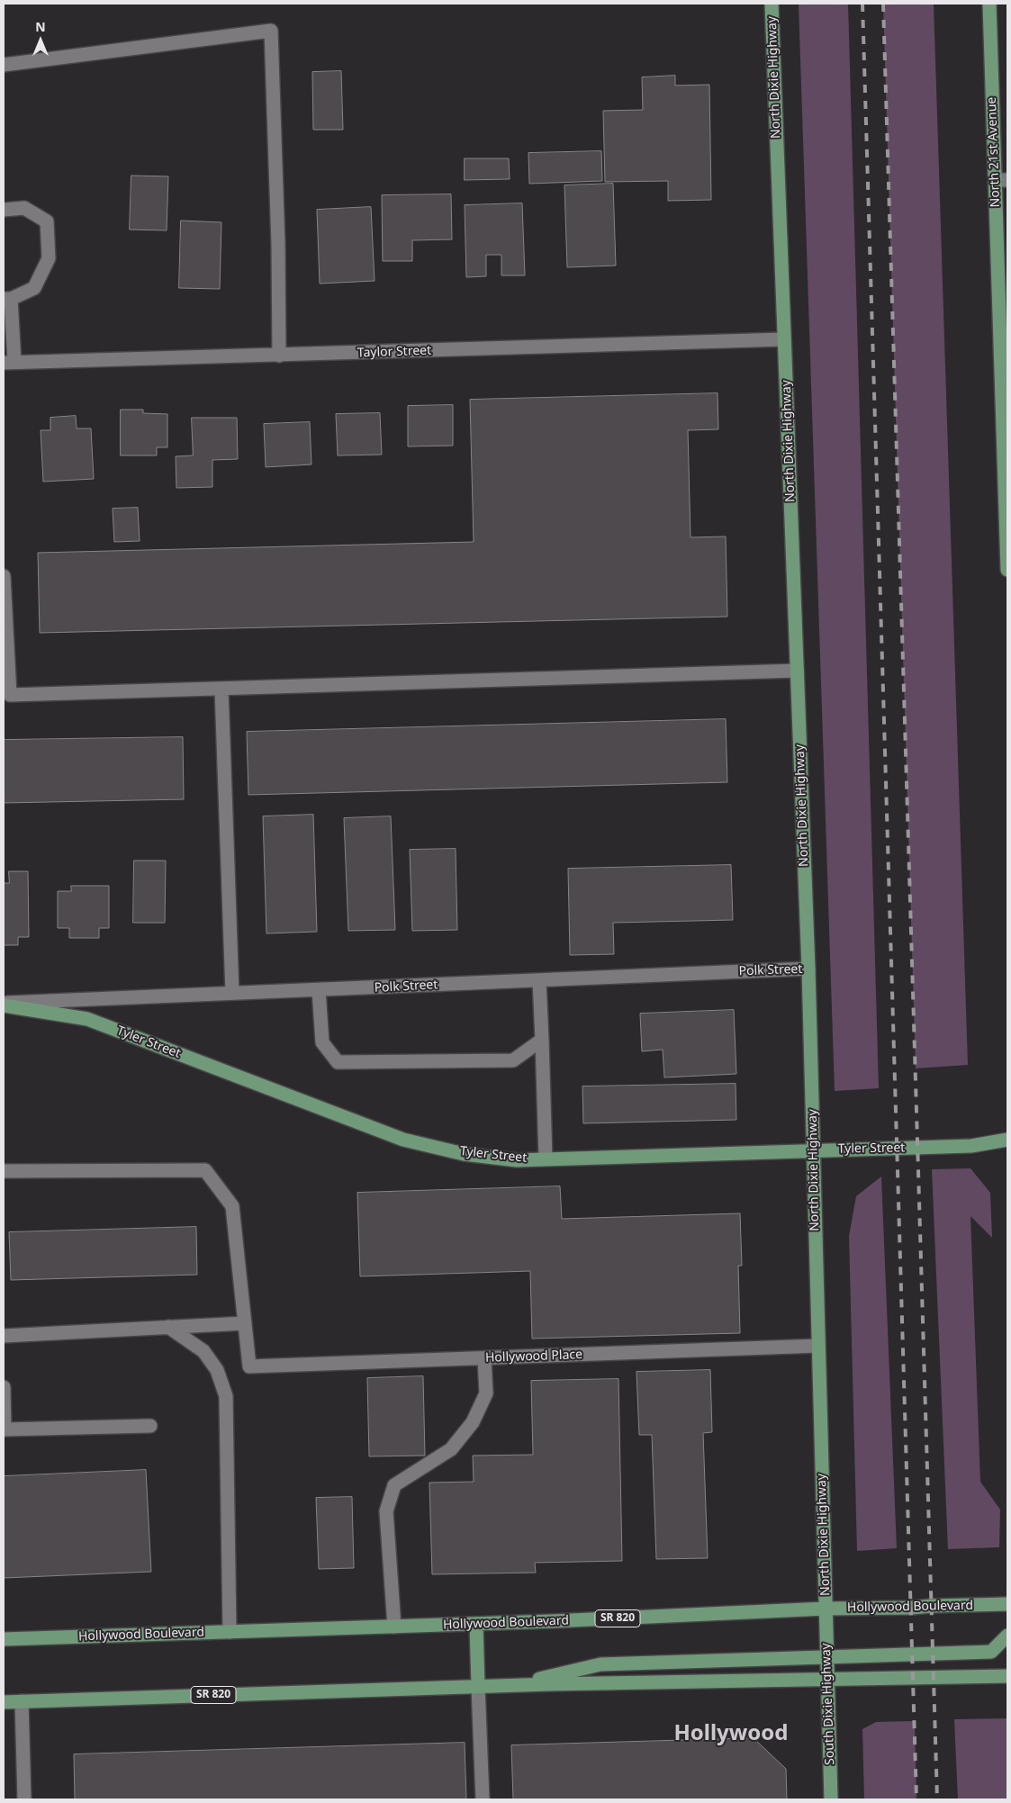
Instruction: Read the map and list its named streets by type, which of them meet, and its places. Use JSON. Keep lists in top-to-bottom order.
{
  "streets": {
    "main road": [
      "North Dixie Highway",
      "North 21st Avenue",
      "Tyler Street",
      "Hollywood Boulevard",
      "SR 820",
      "South Dixie Highway"
    ],
    "street": ["Taylor Street", "Polk Street", "Hollywood Place"]
  },
  "crossings": [
    ["North Dixie Highway", "Taylor Street"],
    ["North Dixie Highway", "Polk Street"],
    ["North Dixie Highway", "Tyler Street"],
    ["North Dixie Highway", "Hollywood Place"],
    ["North Dixie Highway", "Hollywood Boulevard"],
    ["North Dixie Highway", "South Dixie Highway"],
    ["Polk Street", "Tyler Street"],
    ["Hollywood Boulevard", "South Dixie Highway"],
    ["SR 820", "South Dixie Highway"]
  ],
  "districts": ["Hollywood"],
  "north": "top"
}
